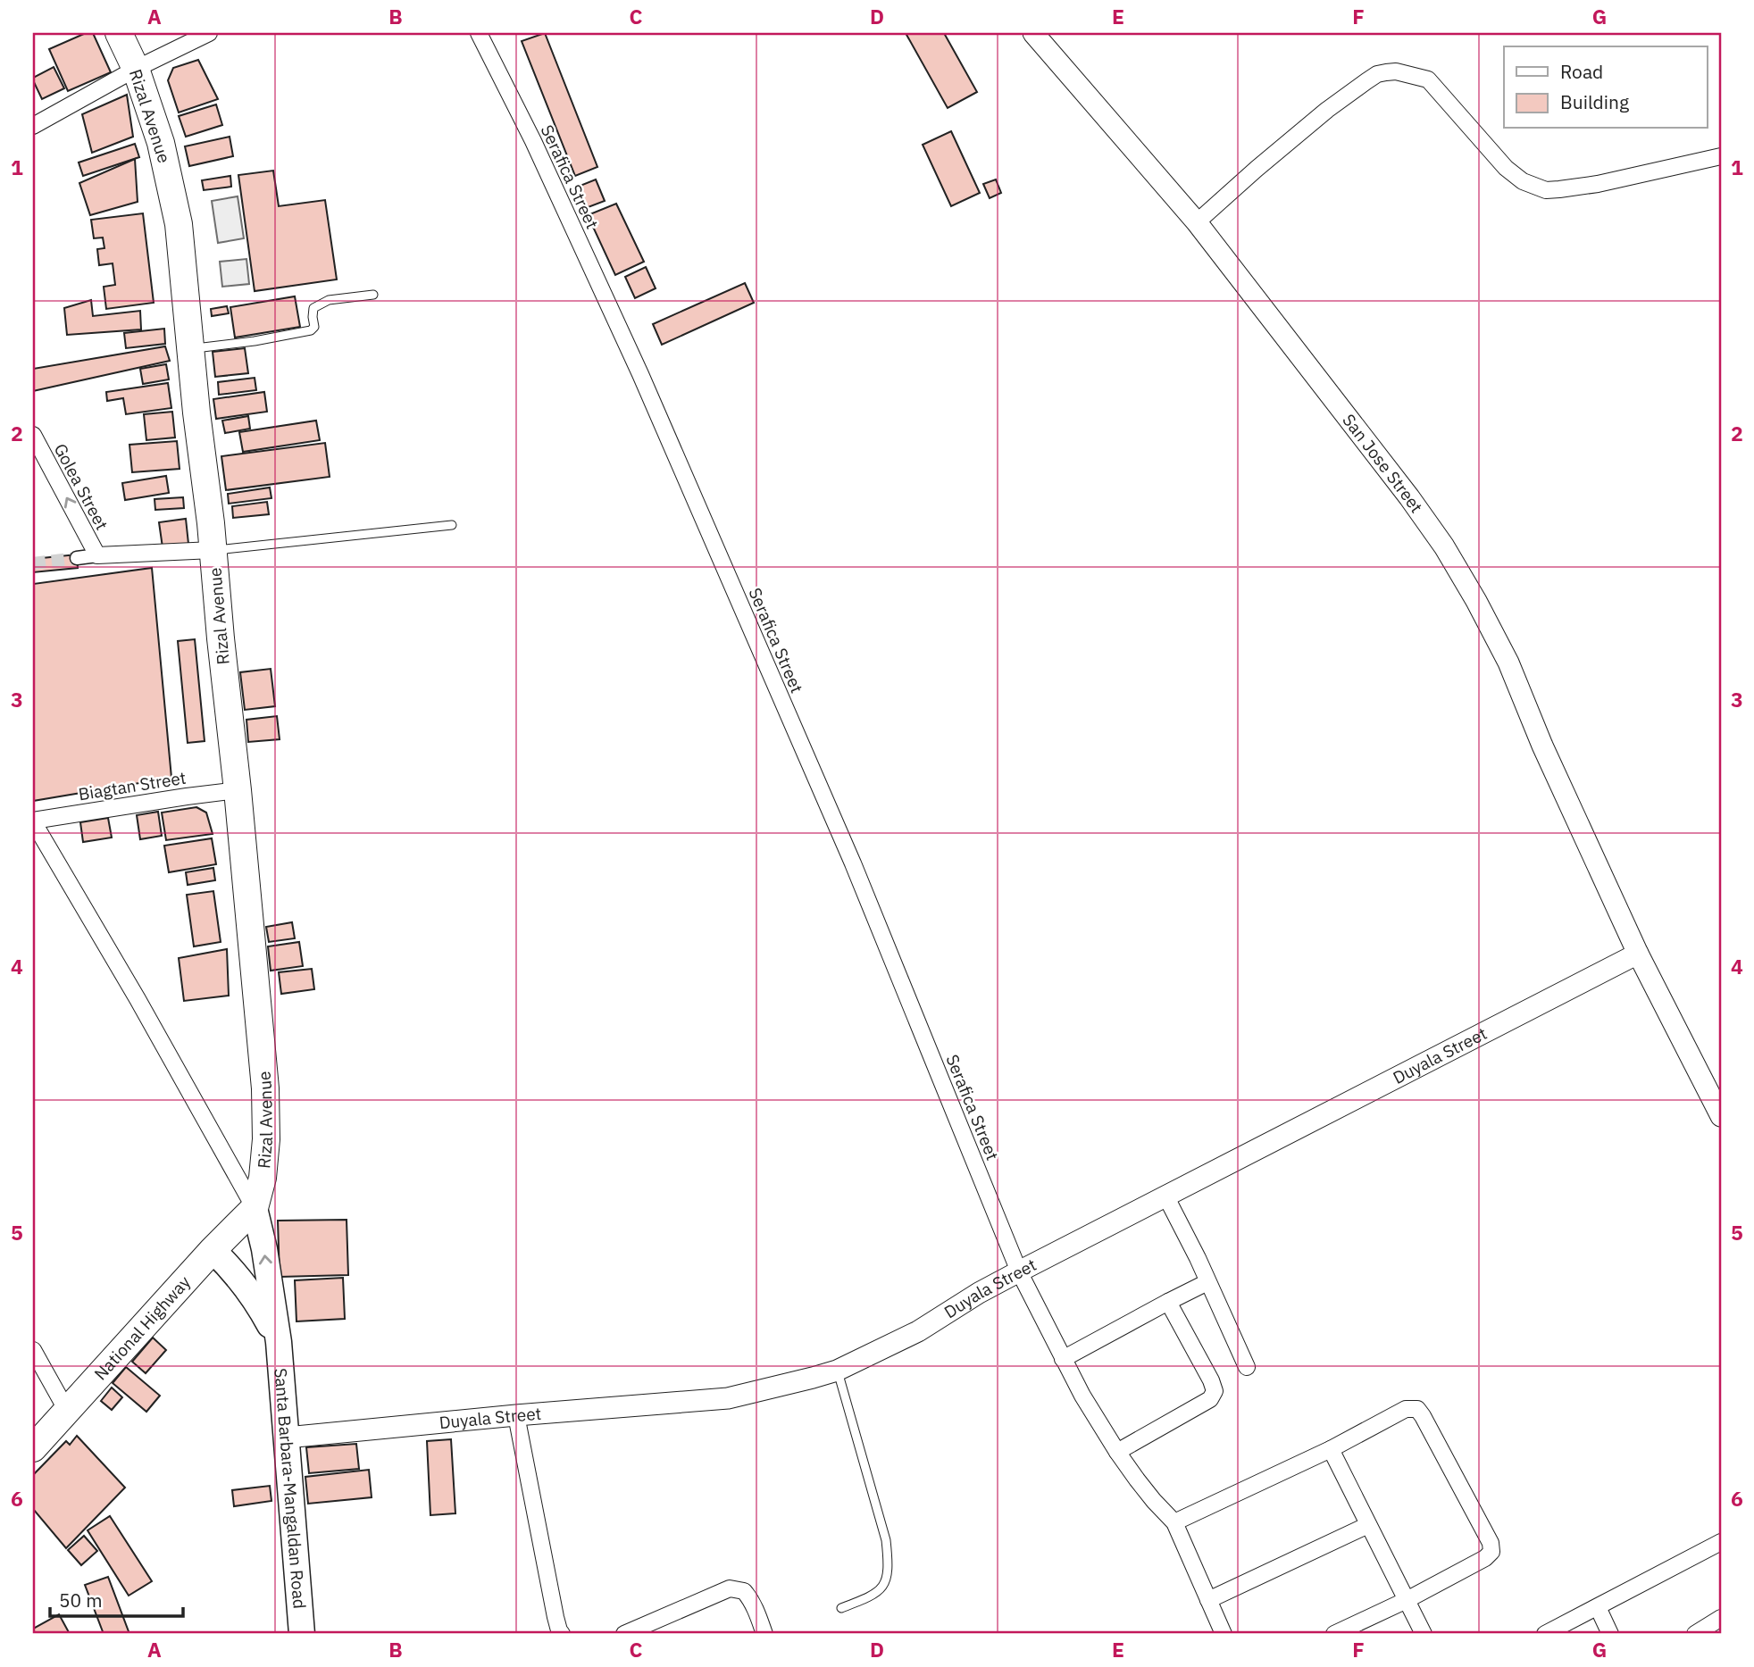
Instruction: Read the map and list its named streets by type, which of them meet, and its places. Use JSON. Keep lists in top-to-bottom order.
{
  "streets": {
    "highway": ["Rizal Avenue", "National Highway"],
    "main road": ["Santa Barbara-Mangaldan Road"],
    "street": [
      "Serafica Street",
      "San Jose Street",
      "Golea Street",
      "Biagtan Street",
      "Duyala Street"
    ]
  },
  "crossings": [
    ["Rizal Avenue", "Biagtan Street"],
    ["Rizal Avenue", "National Highway"],
    ["Rizal Avenue", "Santa Barbara-Mangaldan Road"],
    ["Serafica Street", "Duyala Street"],
    ["San Jose Street", "Duyala Street"],
    ["Duyala Street", "Santa Barbara-Mangaldan Road"],
    ["National Highway", "Santa Barbara-Mangaldan Road"]
  ],
  "one_way": ["Golea Street"],
  "legend": ["Road", "Building"],
  "scale_bar": "50 m",
  "grid": {
    "columns": [
      "A",
      "B",
      "C",
      "D",
      "E",
      "F",
      "G"
    ],
    "rows": [
      "1",
      "2",
      "3",
      "4",
      "5",
      "6"
    ]
  }
}
